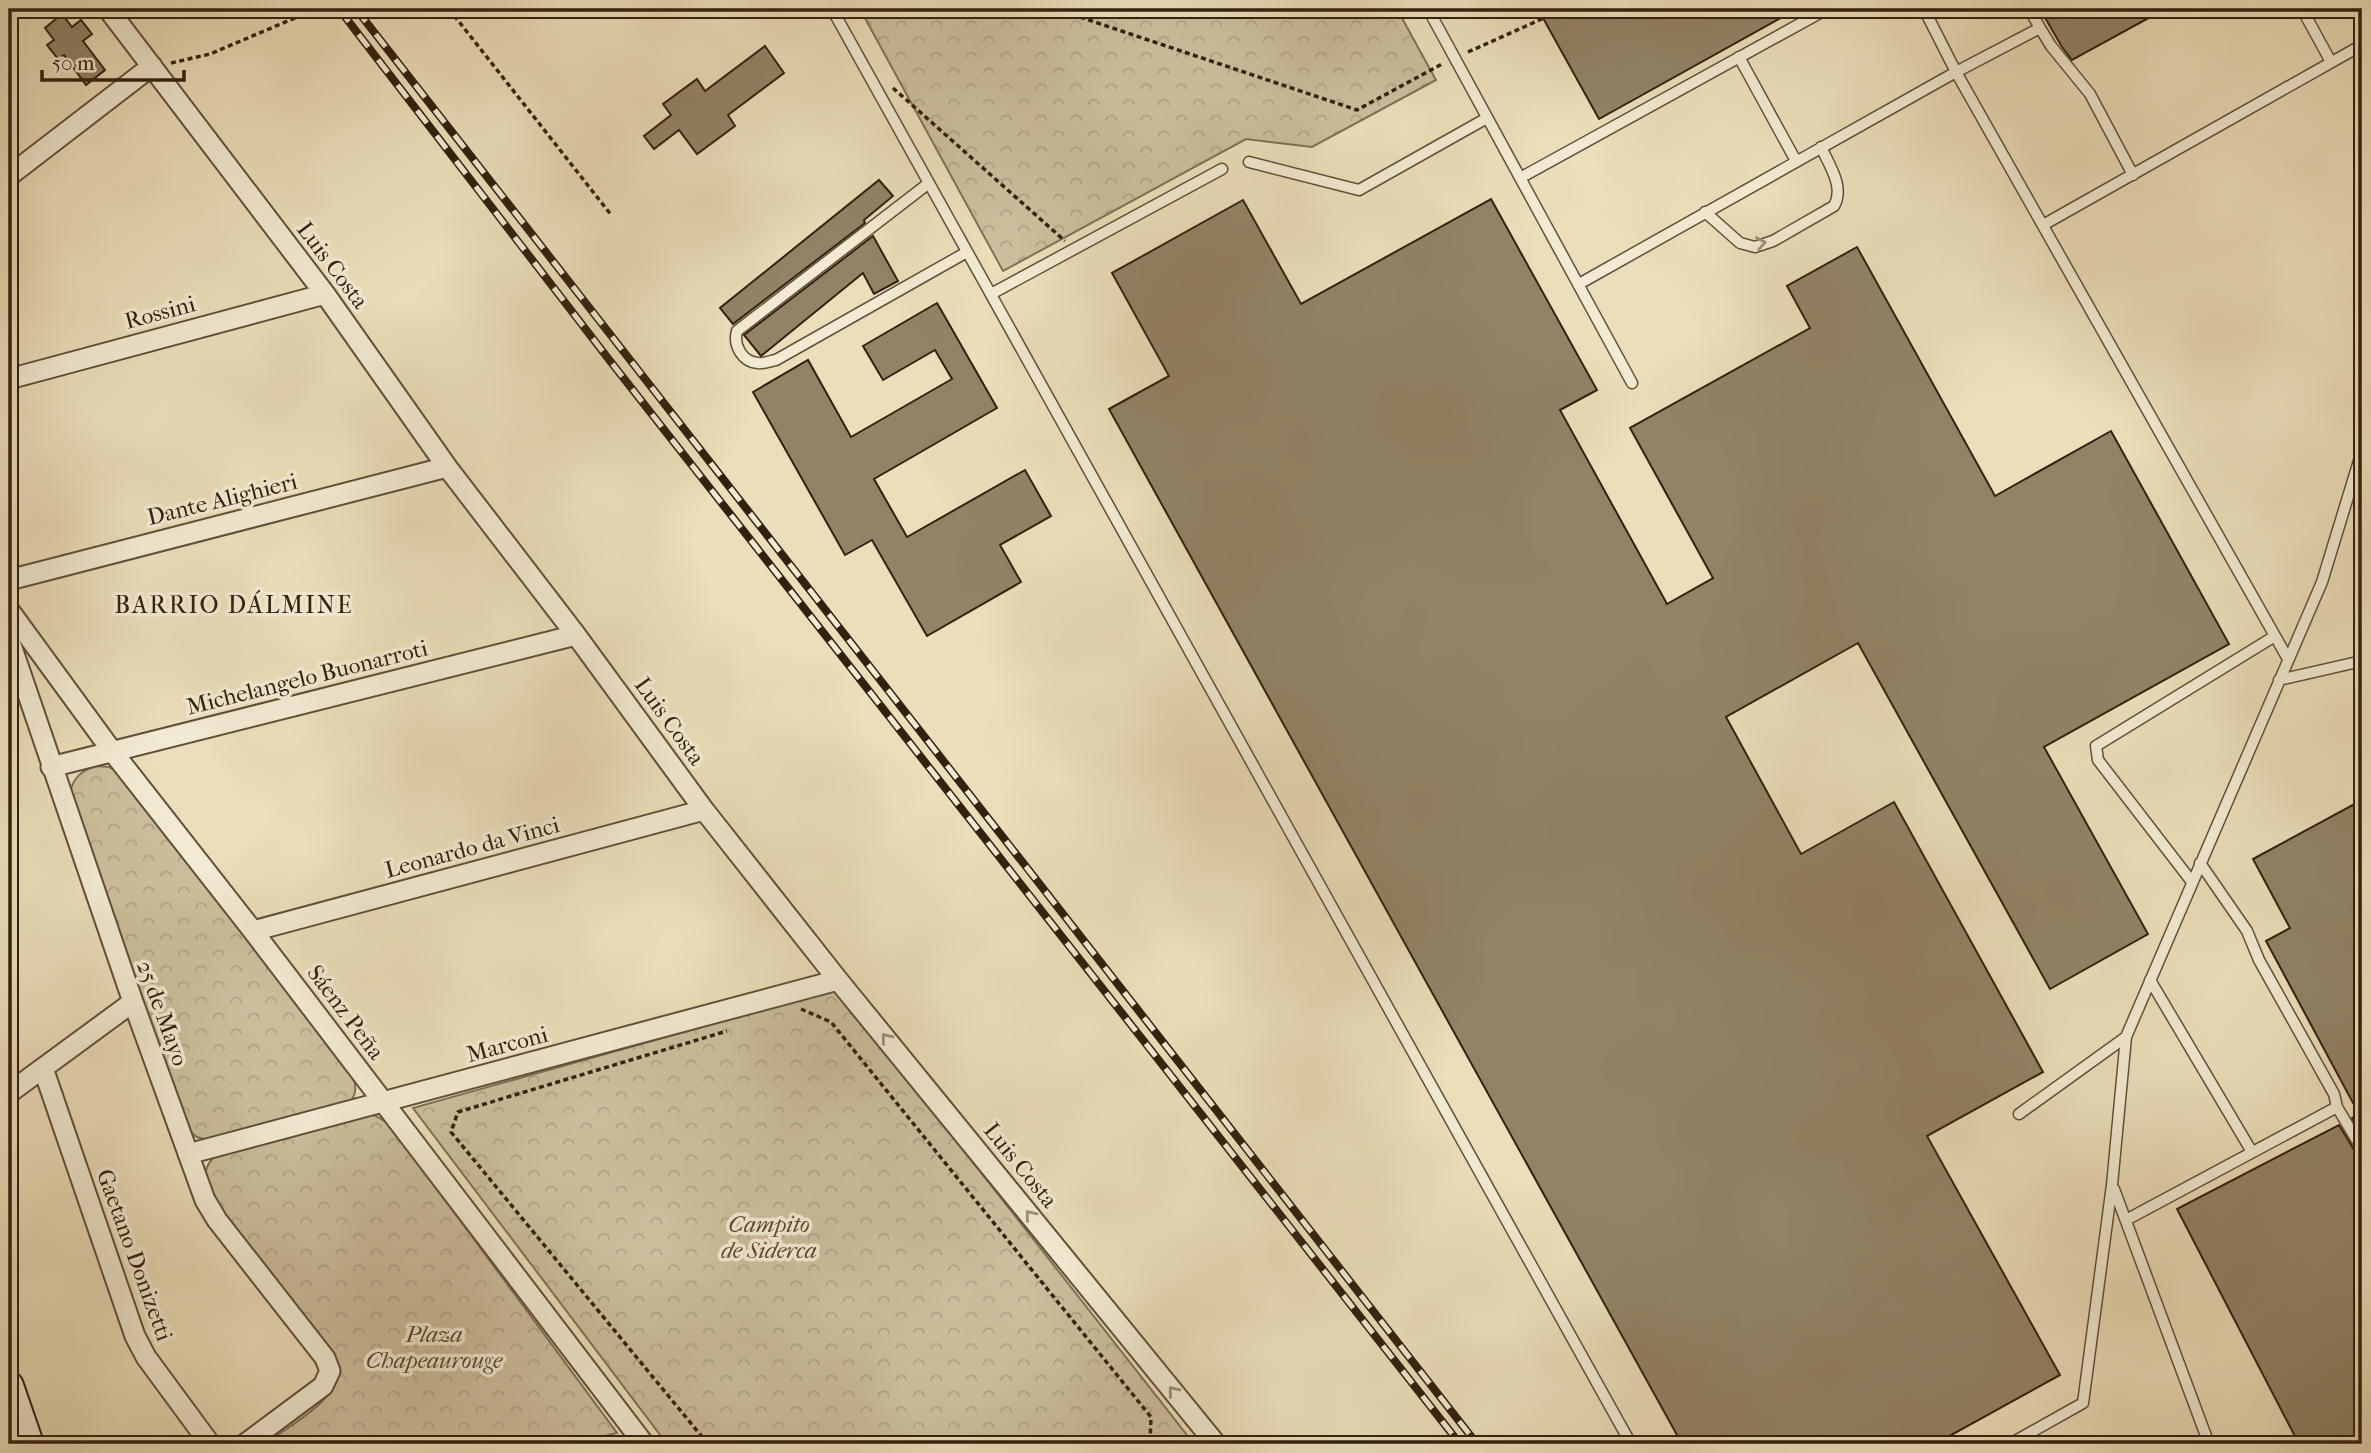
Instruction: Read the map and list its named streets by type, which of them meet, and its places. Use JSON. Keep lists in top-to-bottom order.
{
  "streets": {
    "street": [
      "Luis Costa",
      "Rossini",
      "Dante Alighieri",
      "Michelangelo Buonarroti",
      "Leonardo da Vinci",
      "Sáenz Peña",
      "25 de Mayo",
      "Marconi",
      "Gaetano Donizetti"
    ]
  },
  "crossings": [
    ["Luis Costa", "Rossini"],
    ["Luis Costa", "Dante Alighieri"],
    ["Luis Costa", "Michelangelo Buonarroti"],
    ["Luis Costa", "Leonardo da Vinci"],
    ["Luis Costa", "Marconi"],
    ["Michelangelo Buonarroti", "Sáenz Peña"],
    ["Michelangelo Buonarroti", "25 de Mayo"],
    ["Leonardo da Vinci", "Sáenz Peña"],
    ["Sáenz Peña", "Marconi"],
    ["25 de Mayo", "Marconi"]
  ],
  "districts": ["BARRIO DÁLMINE"],
  "parks": ["Campito de Siderca", "Plaza Chapeaurouge"],
  "scale_bar": "50 m"
}
